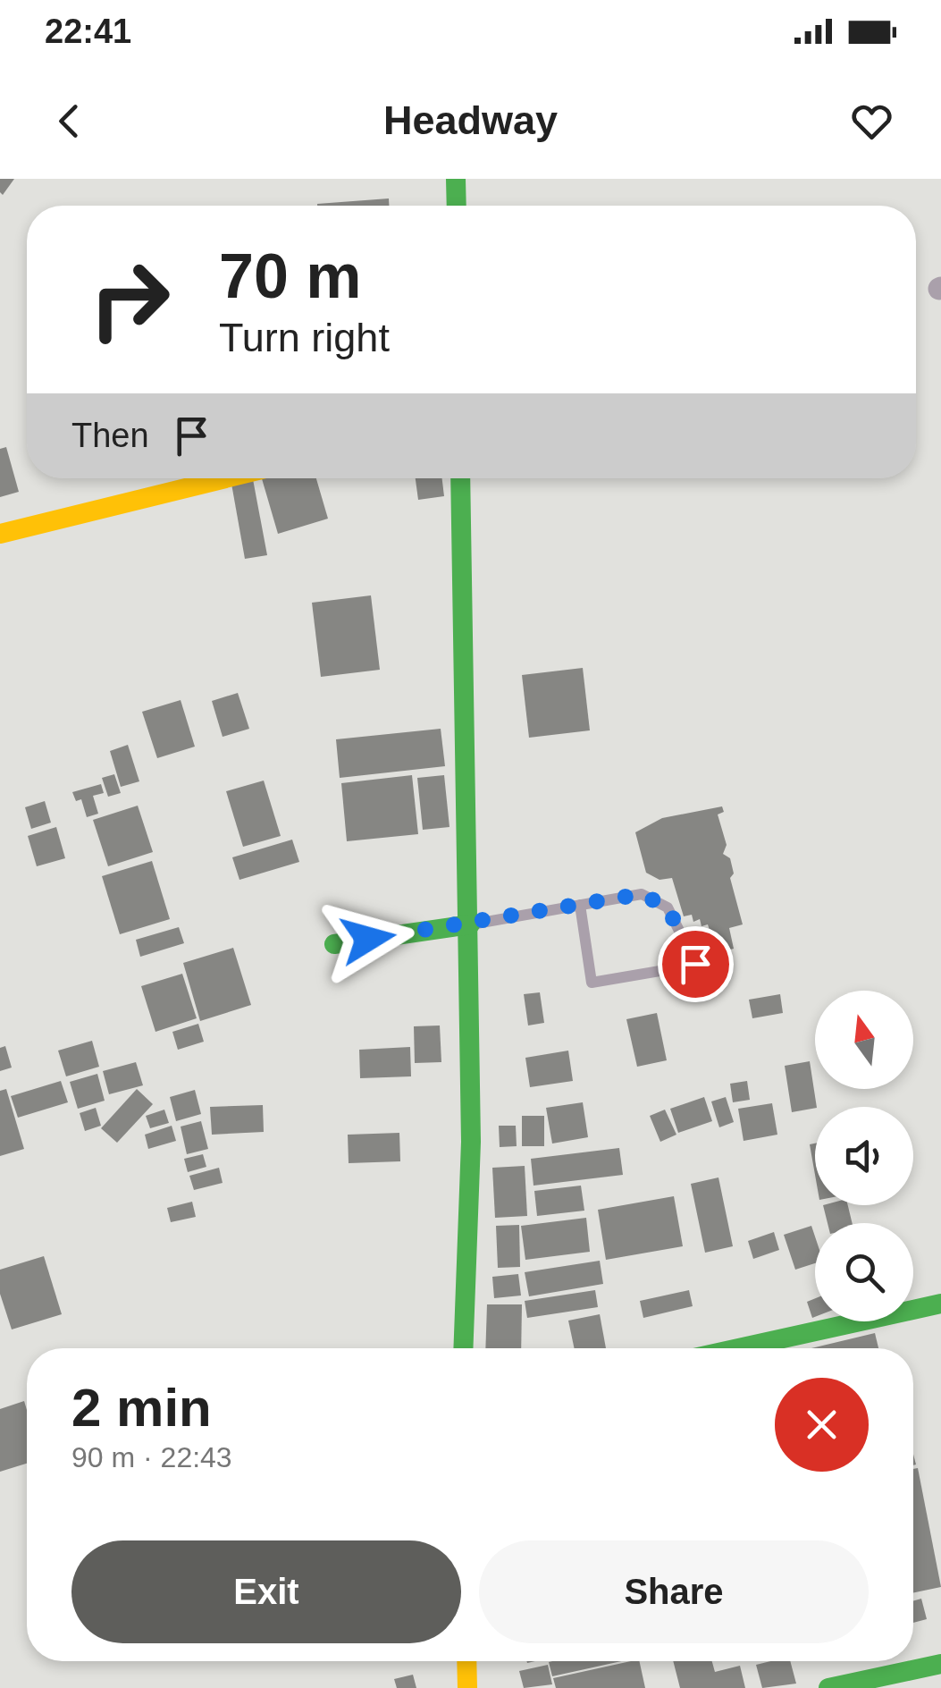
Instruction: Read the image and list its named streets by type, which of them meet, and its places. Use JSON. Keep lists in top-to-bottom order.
{
  "north": "top",
  "page": {
    "status": "22:41",
    "header": "Headway",
    "turn": ["70 m", "Turn right"],
    "then": "Then",
    "heading": ["2 min", "90 m · 22:43"],
    "buttons": ["Exit", "Share"]
  }
}
